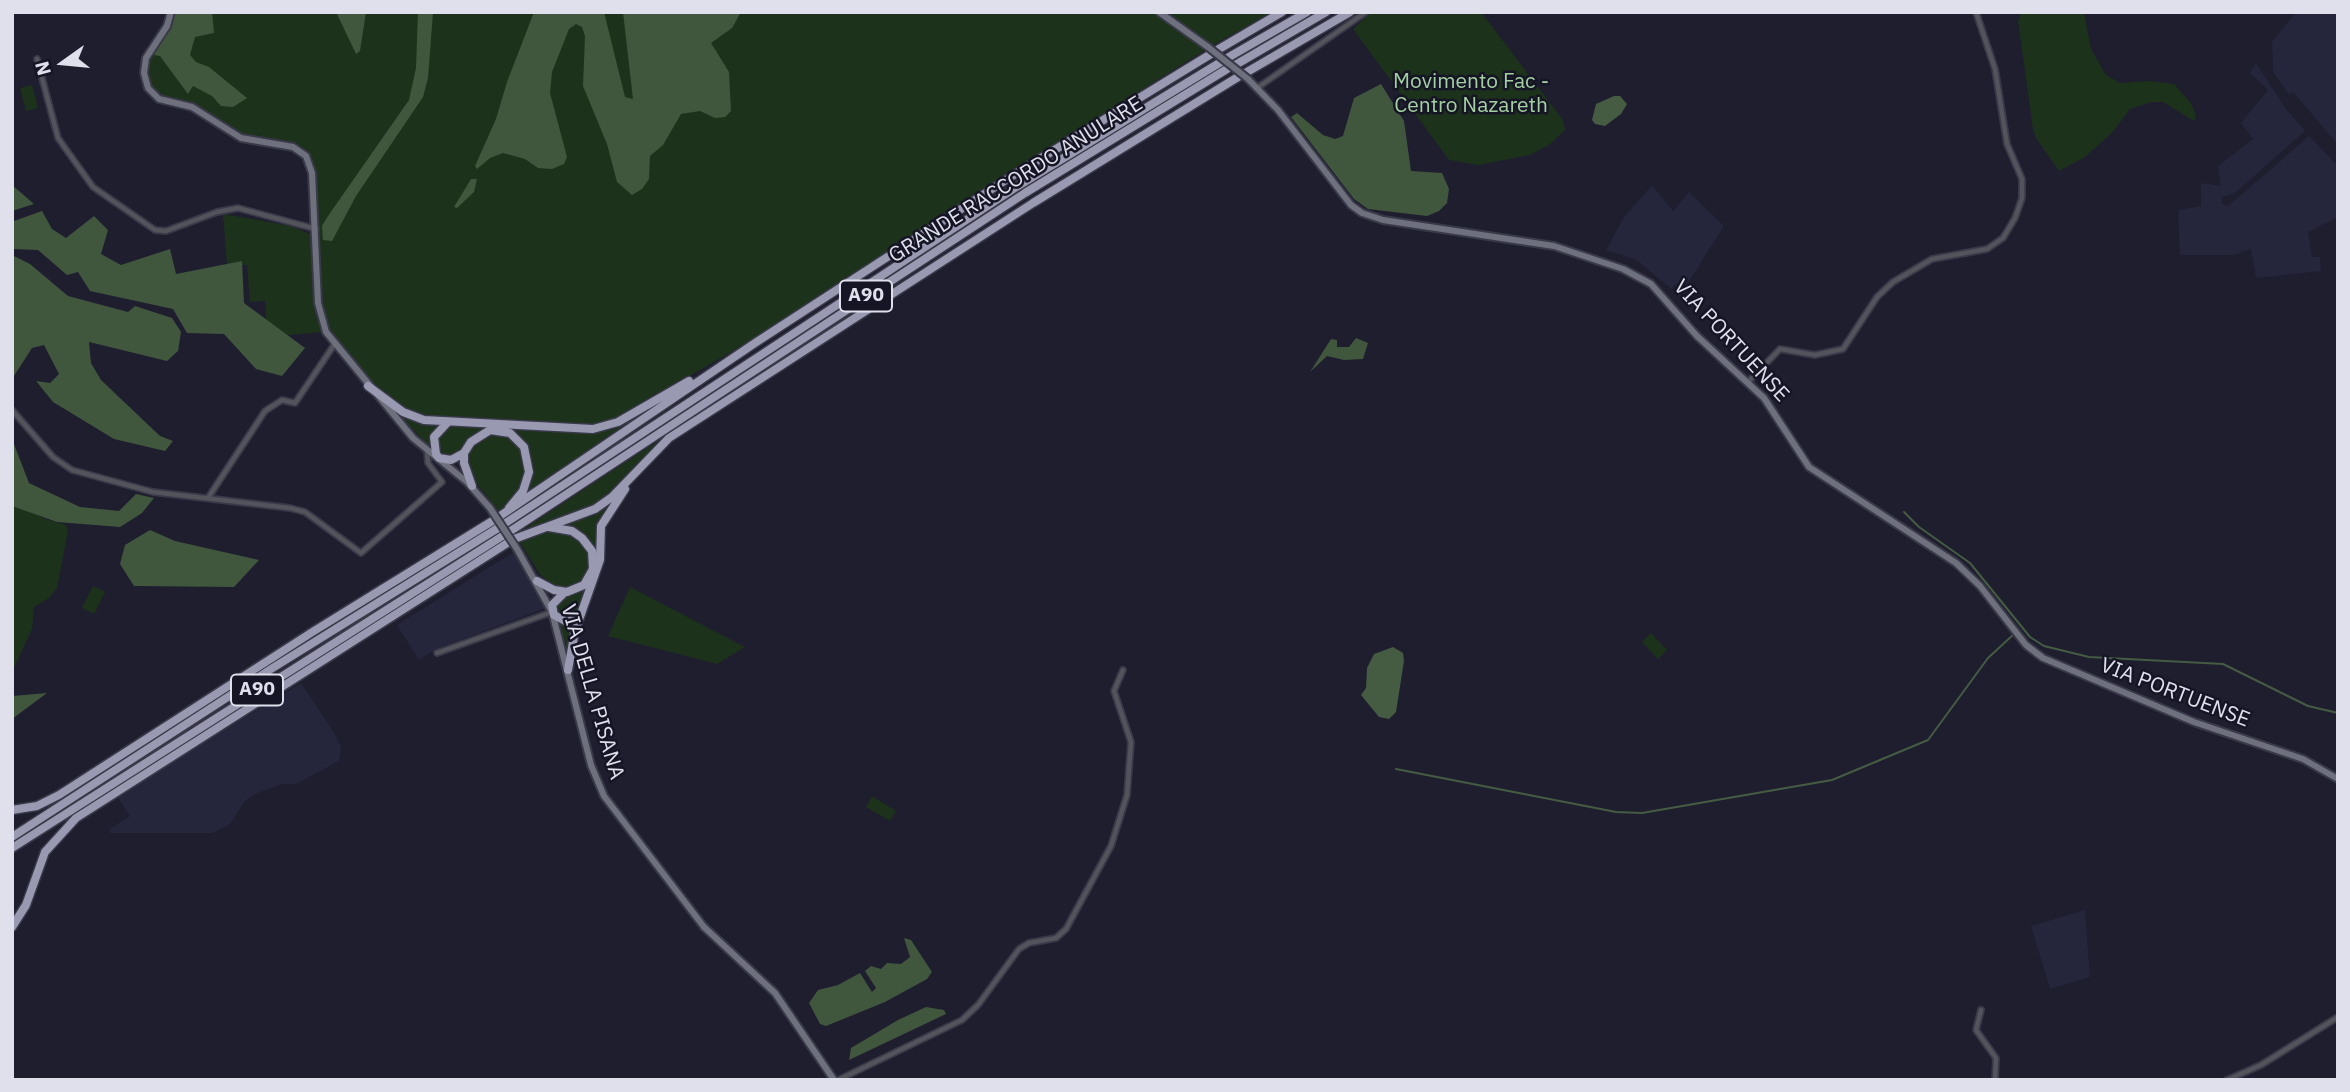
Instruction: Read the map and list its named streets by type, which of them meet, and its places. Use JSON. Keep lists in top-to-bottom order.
{
  "streets": {
    "highway": ["GRANDE RACCORDO ANULARE", "A90"],
    "main road": ["VIA PORTUENSE", "VIA DELLA PISANA"]
  },
  "crossings": [
    ["GRANDE RACCORDO ANULARE", "VIA PORTUENSE"]
  ],
  "parks": ["Movimento Fac - Centro Nazareth"],
  "north": "left"
}
